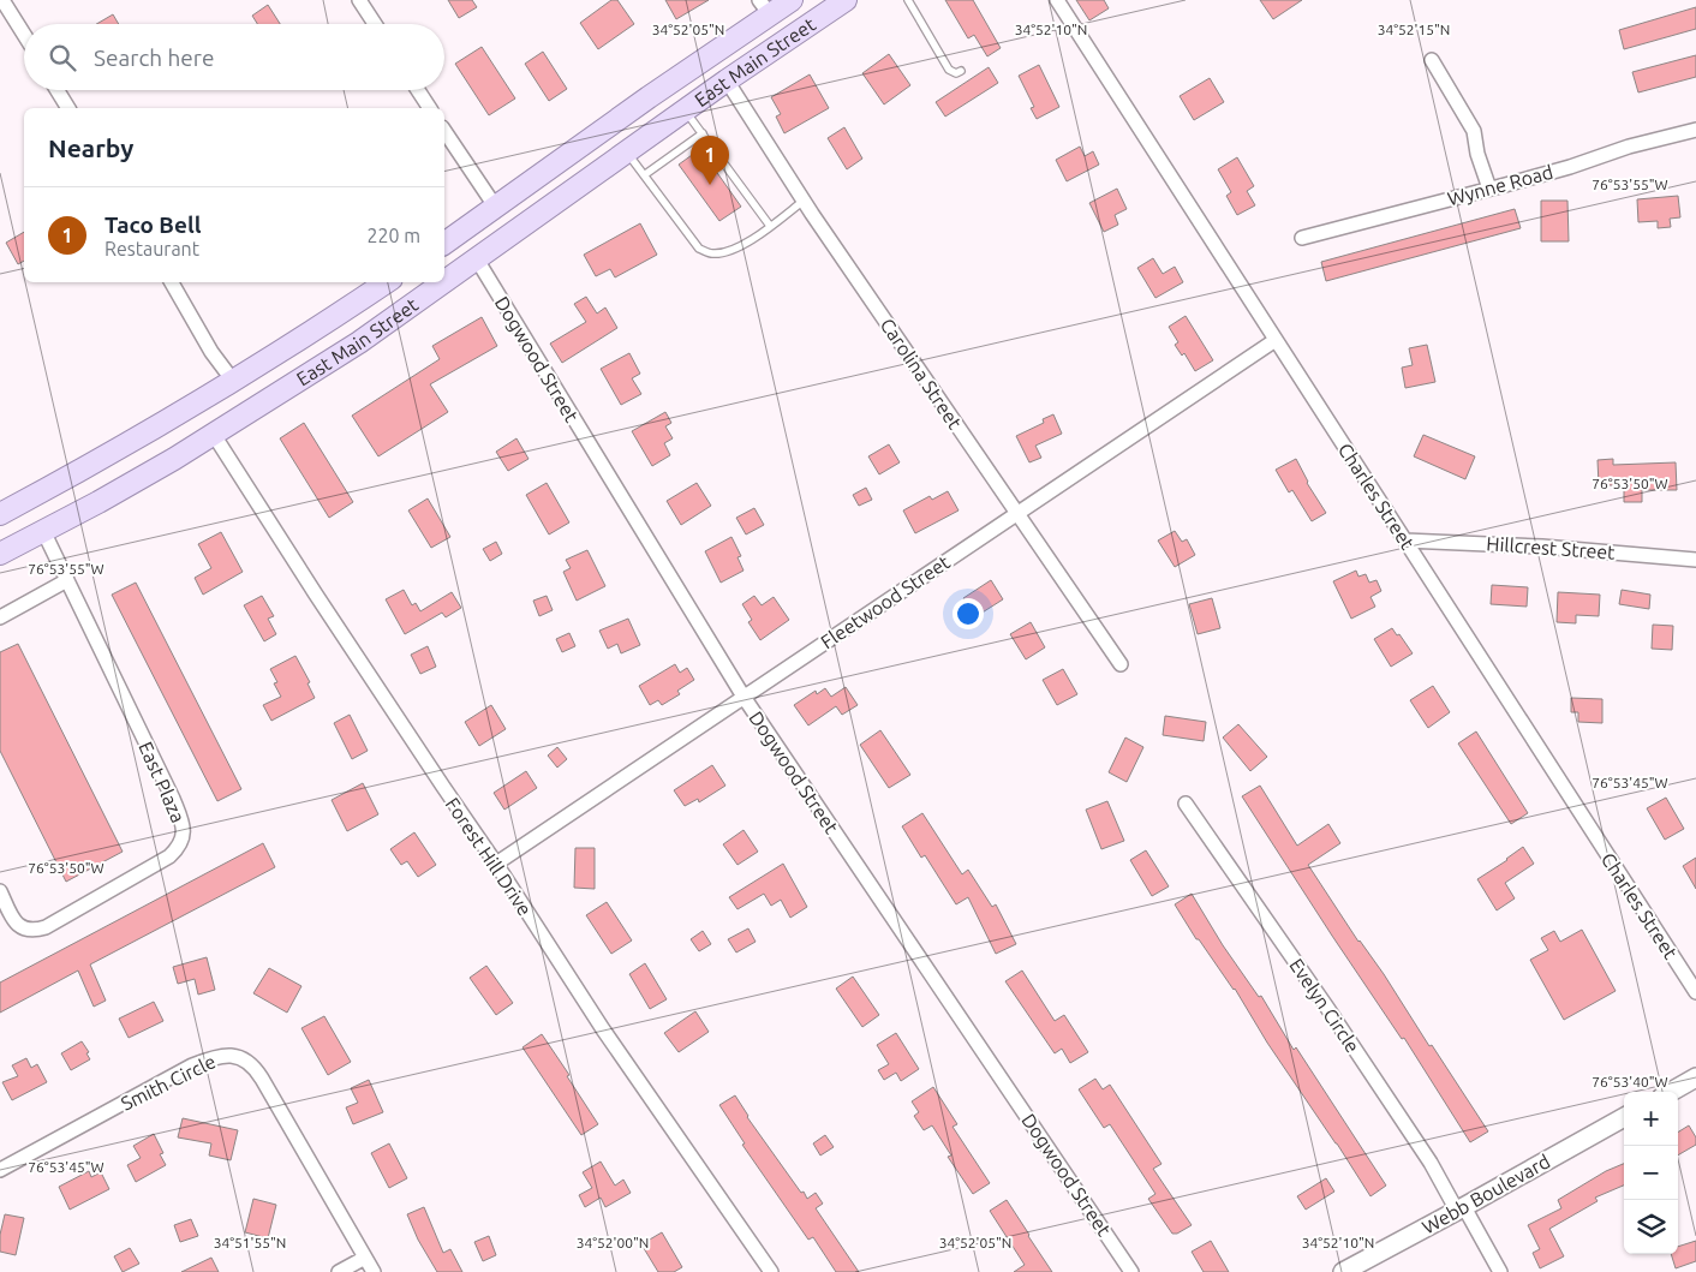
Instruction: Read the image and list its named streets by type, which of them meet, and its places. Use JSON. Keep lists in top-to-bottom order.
{
  "streets": {
    "main road": ["East Main Street"],
    "street": [
      "Wynne Road",
      "Dogwood Street",
      "Carolina Street",
      "Charles Street",
      "Hillcrest Street",
      "Fleetwood Street",
      "East Plaza",
      "Forest Hill Drive",
      "Evelyn Circle",
      "Smith Circle",
      "Webb Boulevard"
    ]
  },
  "crossings": [
    ["East Main Street", "Dogwood Street"],
    ["East Main Street", "Carolina Street"],
    ["East Main Street", "East Plaza"],
    ["East Main Street", "Forest Hill Drive"],
    ["Dogwood Street", "Fleetwood Street"],
    ["Carolina Street", "Fleetwood Street"],
    ["Charles Street", "Hillcrest Street"],
    ["Charles Street", "Fleetwood Street"],
    ["Fleetwood Street", "Forest Hill Drive"],
    ["Evelyn Circle", "Webb Boulevard"]
  ],
  "page": {
    "search": "Search here",
    "heading": "Nearby",
    "pins": "1",
    "list": [
      {
        "mark": "1",
        "name": "Taco Bell",
        "note": "Restaurant",
        "value": "220 m"
      }
    ],
    "map_buttons": ["+", "−"]
  },
  "coordinates": [
    "34°52'05\"N",
    "34°52'10\"N",
    "34°52'15\"N",
    "76°53'55\"W",
    "76°53'50\"W",
    "76°53'45\"W",
    "76°53'40\"W",
    "34°51'55\"N",
    "34°52'00\"N"
  ]
}
